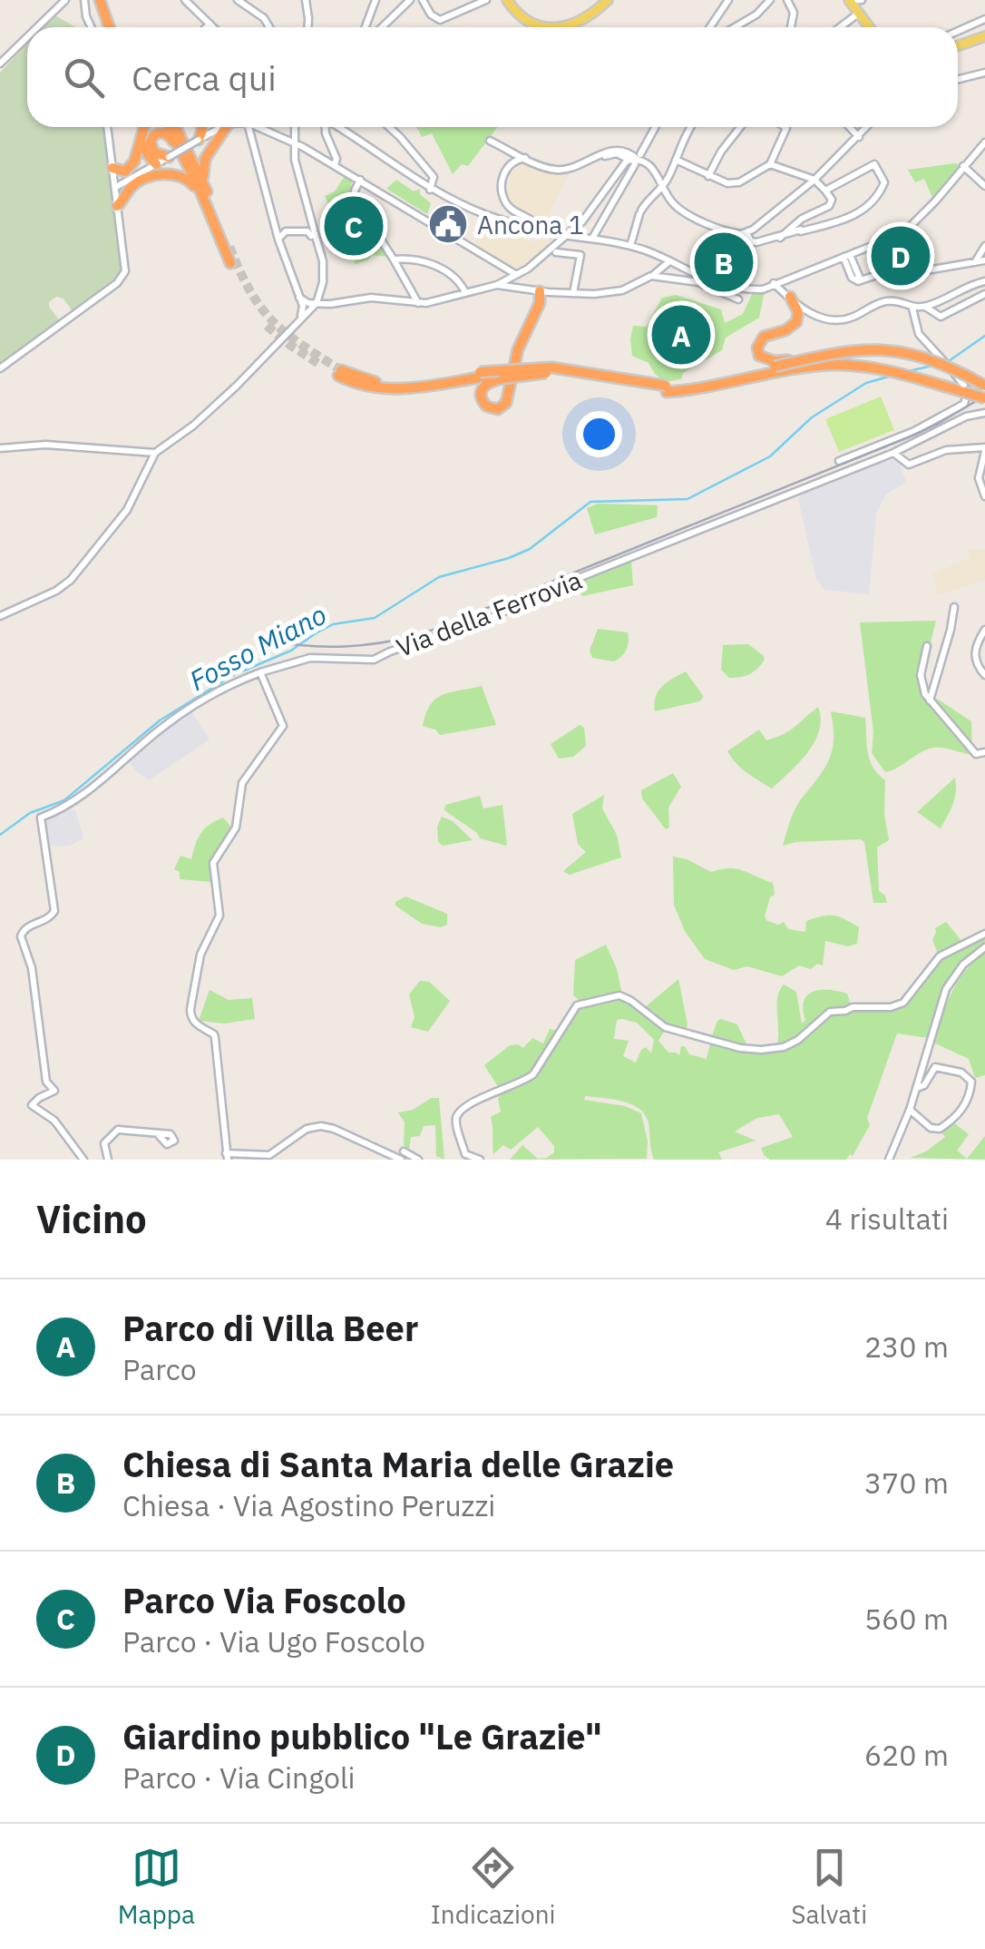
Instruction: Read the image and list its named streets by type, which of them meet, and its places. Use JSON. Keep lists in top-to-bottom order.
{
  "streets": {
    "street": ["Via della Ferrovia"]
  },
  "water": ["Fosso Miano"],
  "places": {
    "public building": ["Ancona 1"]
  },
  "page": {
    "search": "Cerca qui",
    "pins": [
      "C",
      "D",
      "B",
      "A"
    ],
    "heading": ["Vicino", "4 risultati"],
    "list": [
      {
        "mark": "A",
        "name": "Parco di Villa Beer",
        "note": "Parco",
        "value": "230 m"
      },
      {
        "mark": "B",
        "name": "Chiesa di Santa Maria delle Grazie",
        "note": "Chiesa · Via Agostino Peruzzi",
        "value": "370 m"
      },
      {
        "mark": "C",
        "name": "Parco Via Foscolo",
        "note": "Parco · Via Ugo Foscolo",
        "value": "560 m"
      },
      {
        "mark": "D",
        "name": "Giardino pubblico \"Le Grazie\"",
        "note": "Parco · Via Cingoli",
        "value": "620 m"
      }
    ],
    "nav": ["Mappa", "Indicazioni", "Salvati"]
  }
}
